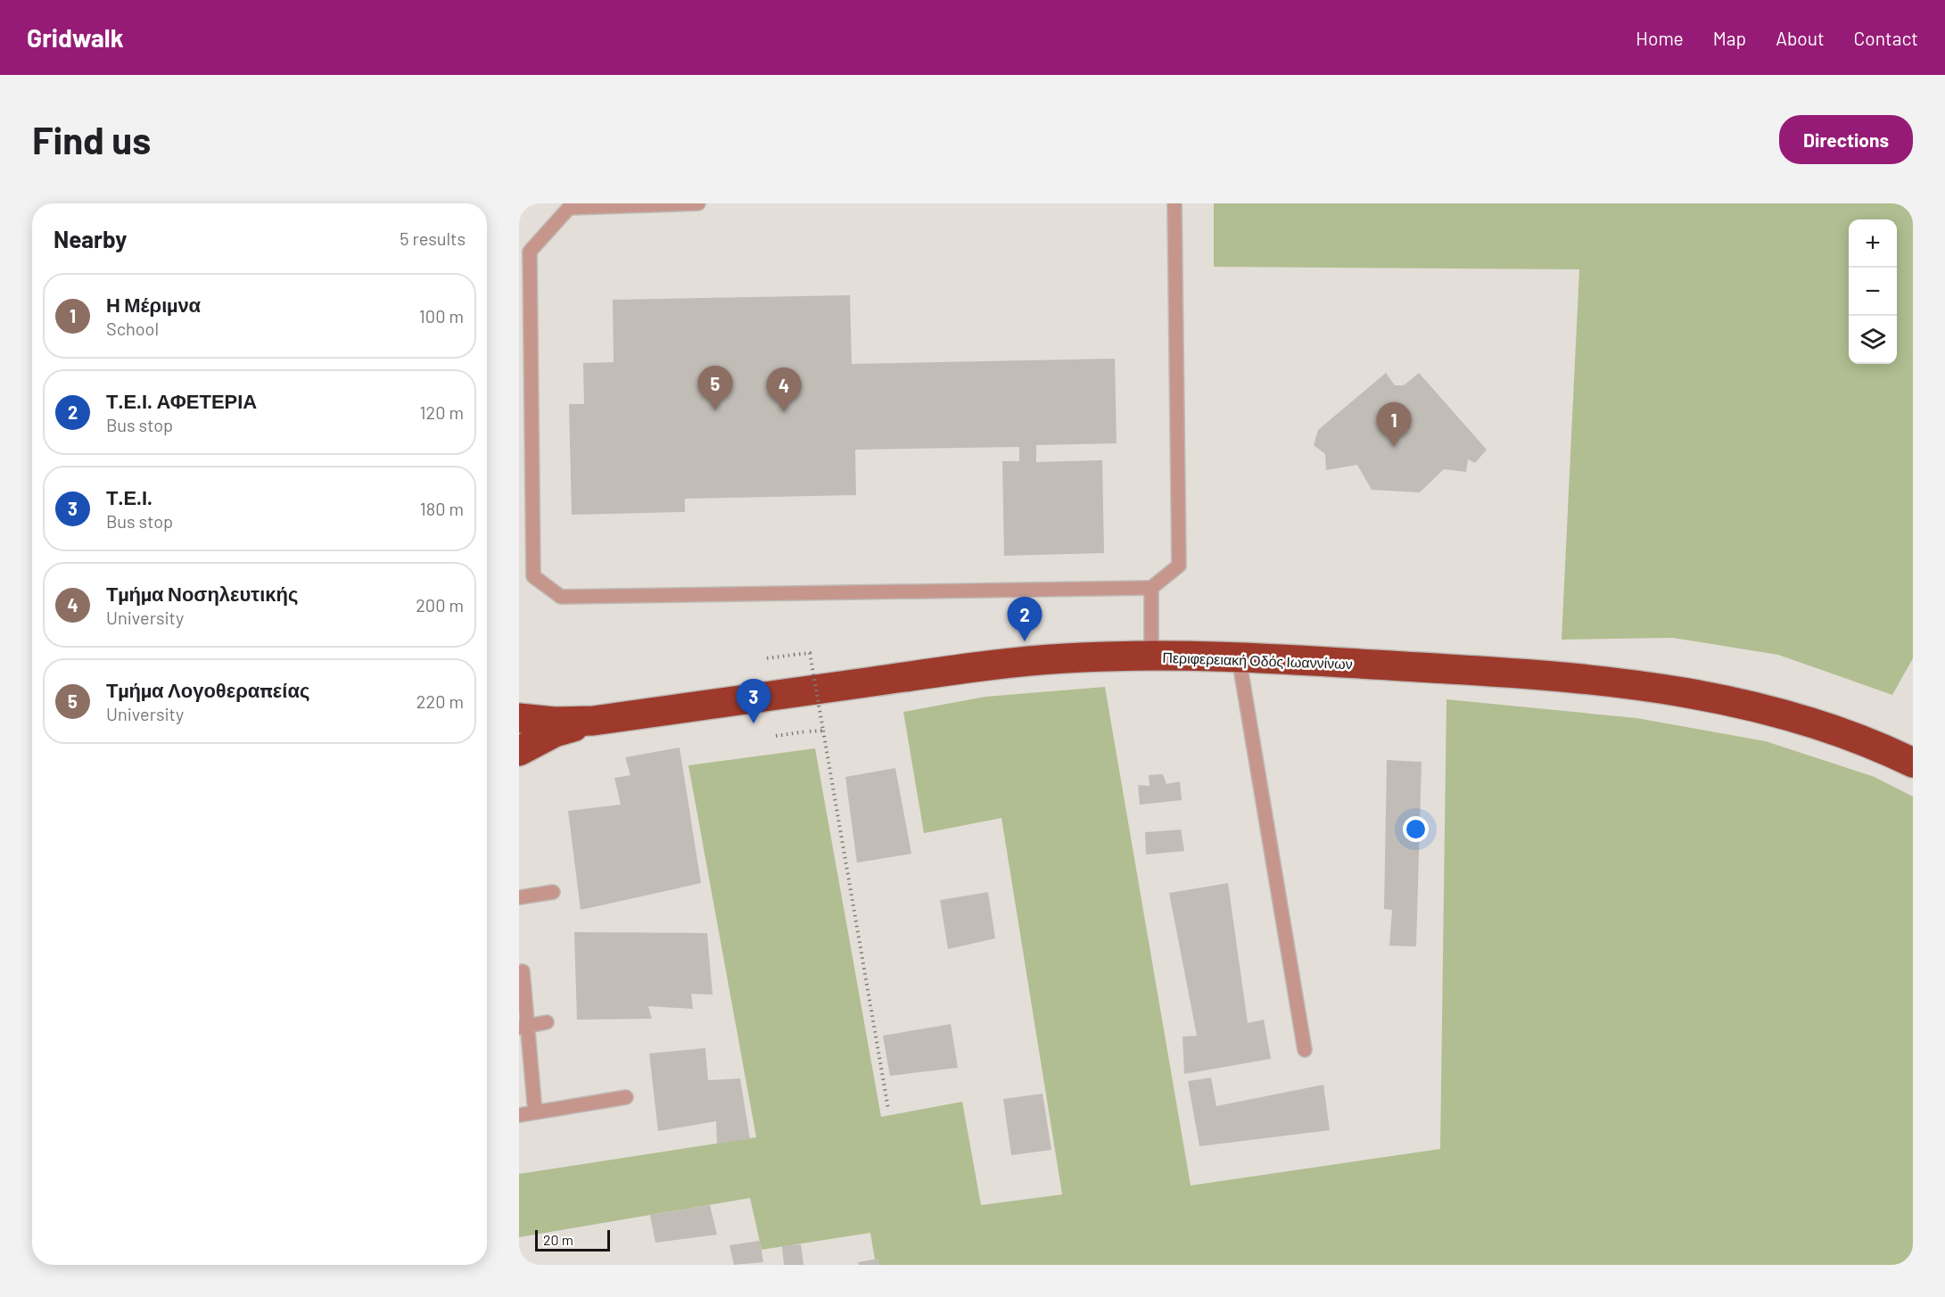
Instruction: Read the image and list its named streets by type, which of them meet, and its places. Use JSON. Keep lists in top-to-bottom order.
{
  "streets": {
    "highway": ["Περιφερειακή Οδός Ιωαννίνων"]
  },
  "scale_bar": "20 m",
  "page": {
    "header": "Gridwalk",
    "nav": [
      "Home",
      "Map",
      "About",
      "Contact"
    ],
    "buttons": "Directions",
    "title": "Find us",
    "heading": ["Nearby", "5 results"],
    "map_buttons": ["+", "−"],
    "list": [
      {
        "mark": "1",
        "name": "Η Μέριμνα",
        "note": "School",
        "value": "100 m"
      },
      {
        "mark": "2",
        "name": "Τ.Ε.Ι. ΑΦΕΤΕΡΙΑ",
        "note": "Bus stop",
        "value": "120 m"
      },
      {
        "mark": "3",
        "name": "Τ.Ε.Ι.",
        "note": "Bus stop",
        "value": "180 m"
      },
      {
        "mark": "4",
        "name": "Τμήμα Νοσηλευτικής",
        "note": "University",
        "value": "200 m"
      },
      {
        "mark": "5",
        "name": "Τμήμα Λογοθεραπείας",
        "note": "University",
        "value": "220 m"
      }
    ],
    "pins": [
      "5",
      "4",
      "1",
      "2",
      "3"
    ],
    "scale": "20 m"
  }
}
